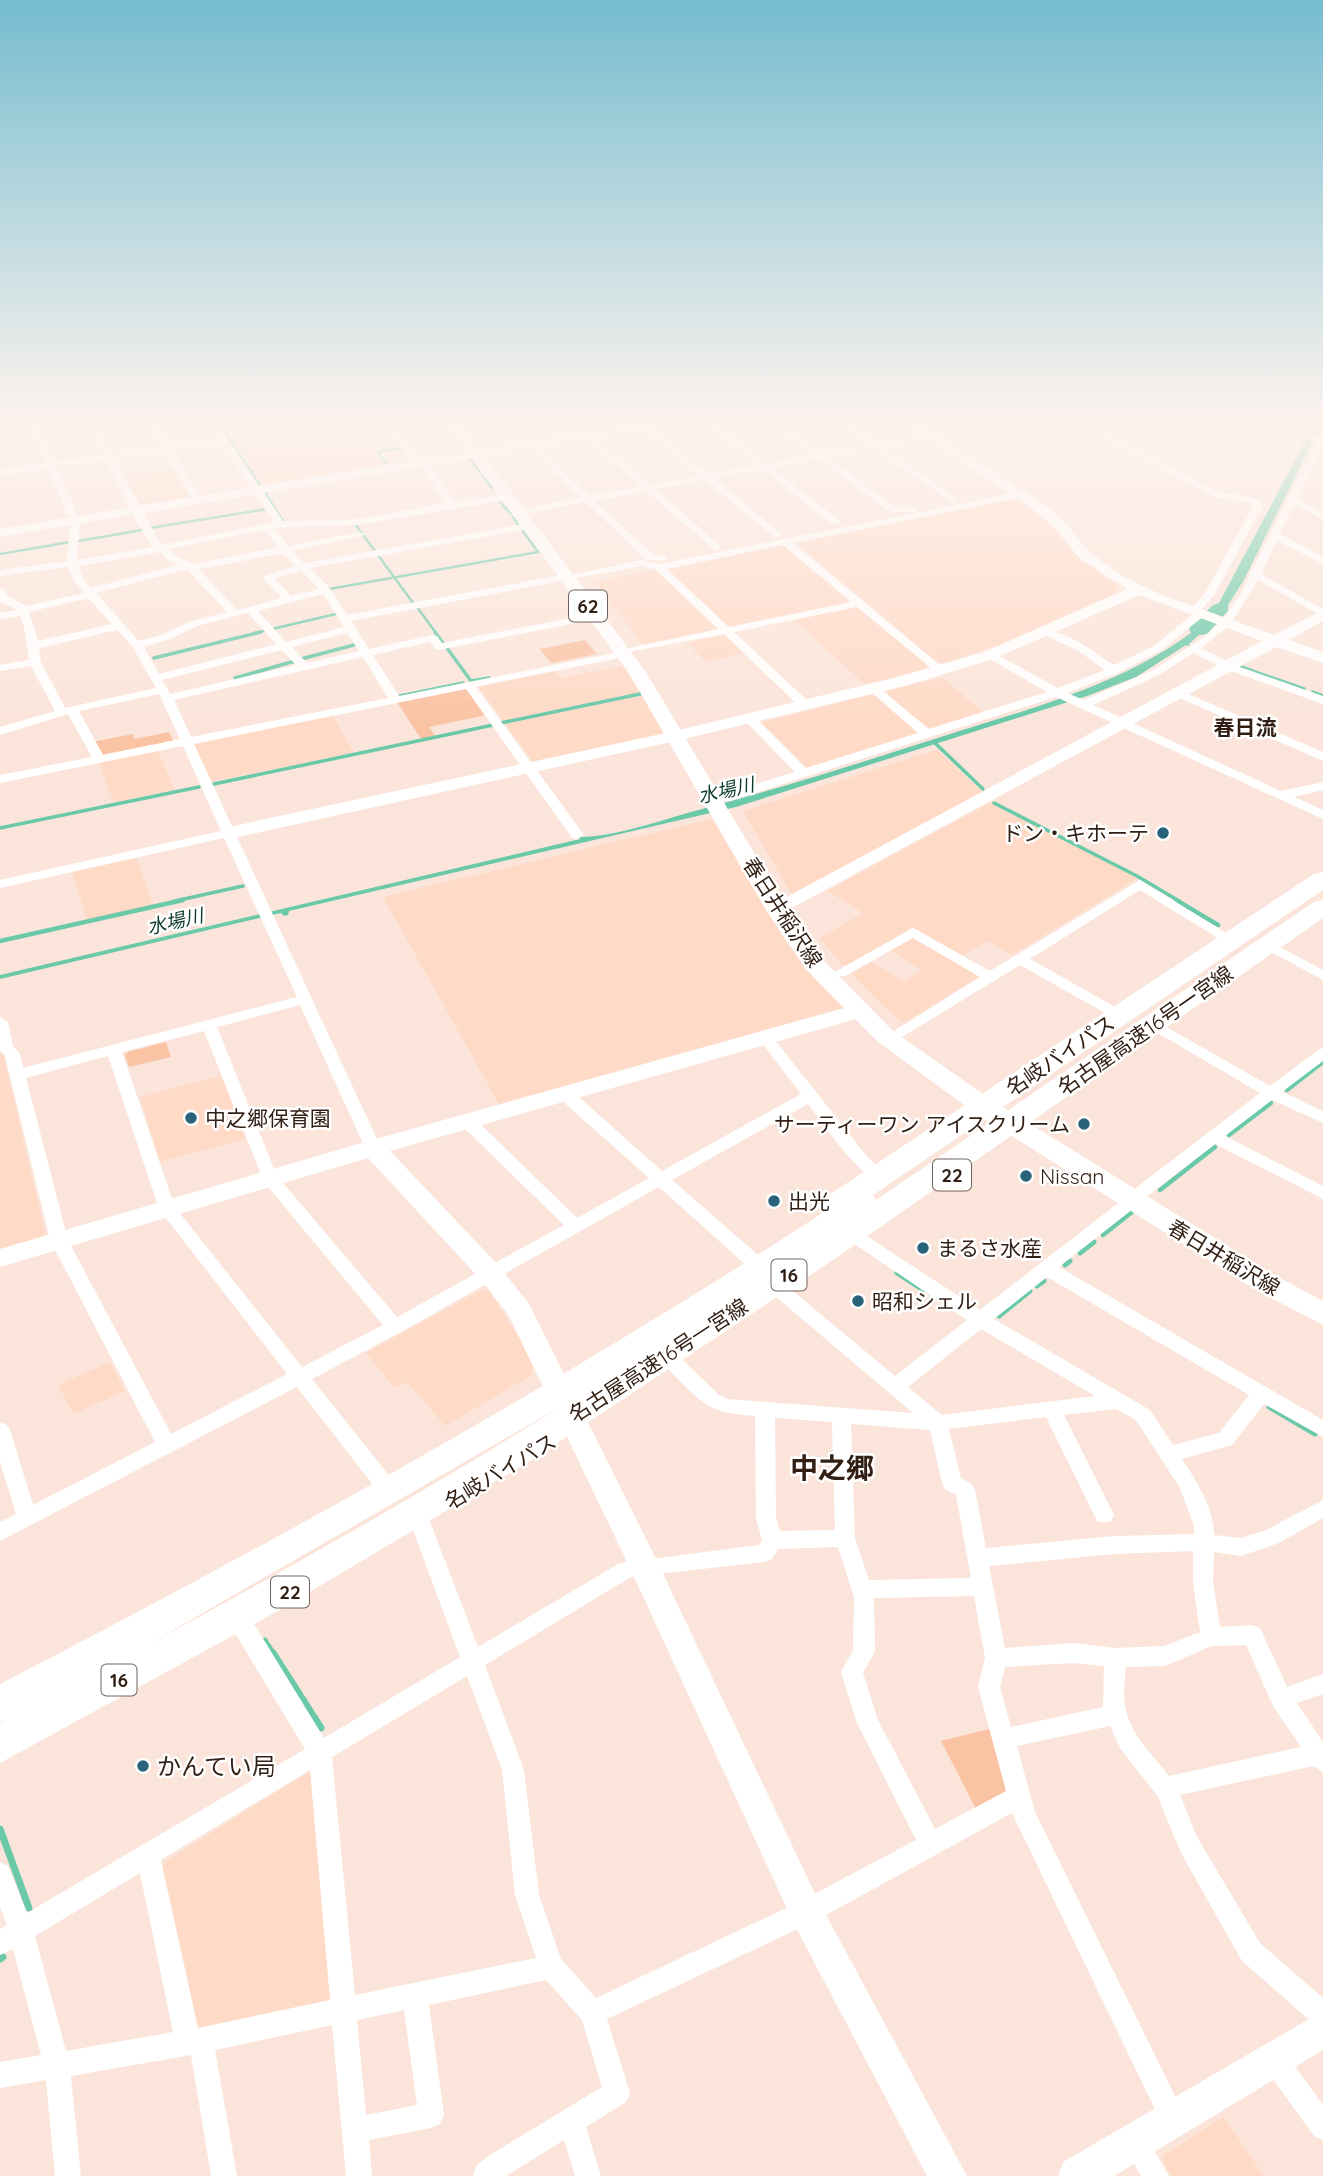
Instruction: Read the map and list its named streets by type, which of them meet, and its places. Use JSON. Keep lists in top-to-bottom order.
{
  "streets": {
    "highway": [
      "名古屋高速16号一宮線",
      "名岐バイパス",
      "22",
      "16"
    ],
    "main road": ["62", "春日井稲沢線"]
  },
  "crossings": [
    ["春日井稲沢線", "名岐バイパス"]
  ],
  "districts": ["春日流", "中之郷"],
  "water": ["水場川"],
  "places": [
    "ドン・キホーテ",
    "中之郷保育園",
    "サーティーワン アイスクリーム",
    "Nissan",
    "出光",
    "まるさ水産",
    "昭和シェル",
    "かんてい局"
  ]
}
